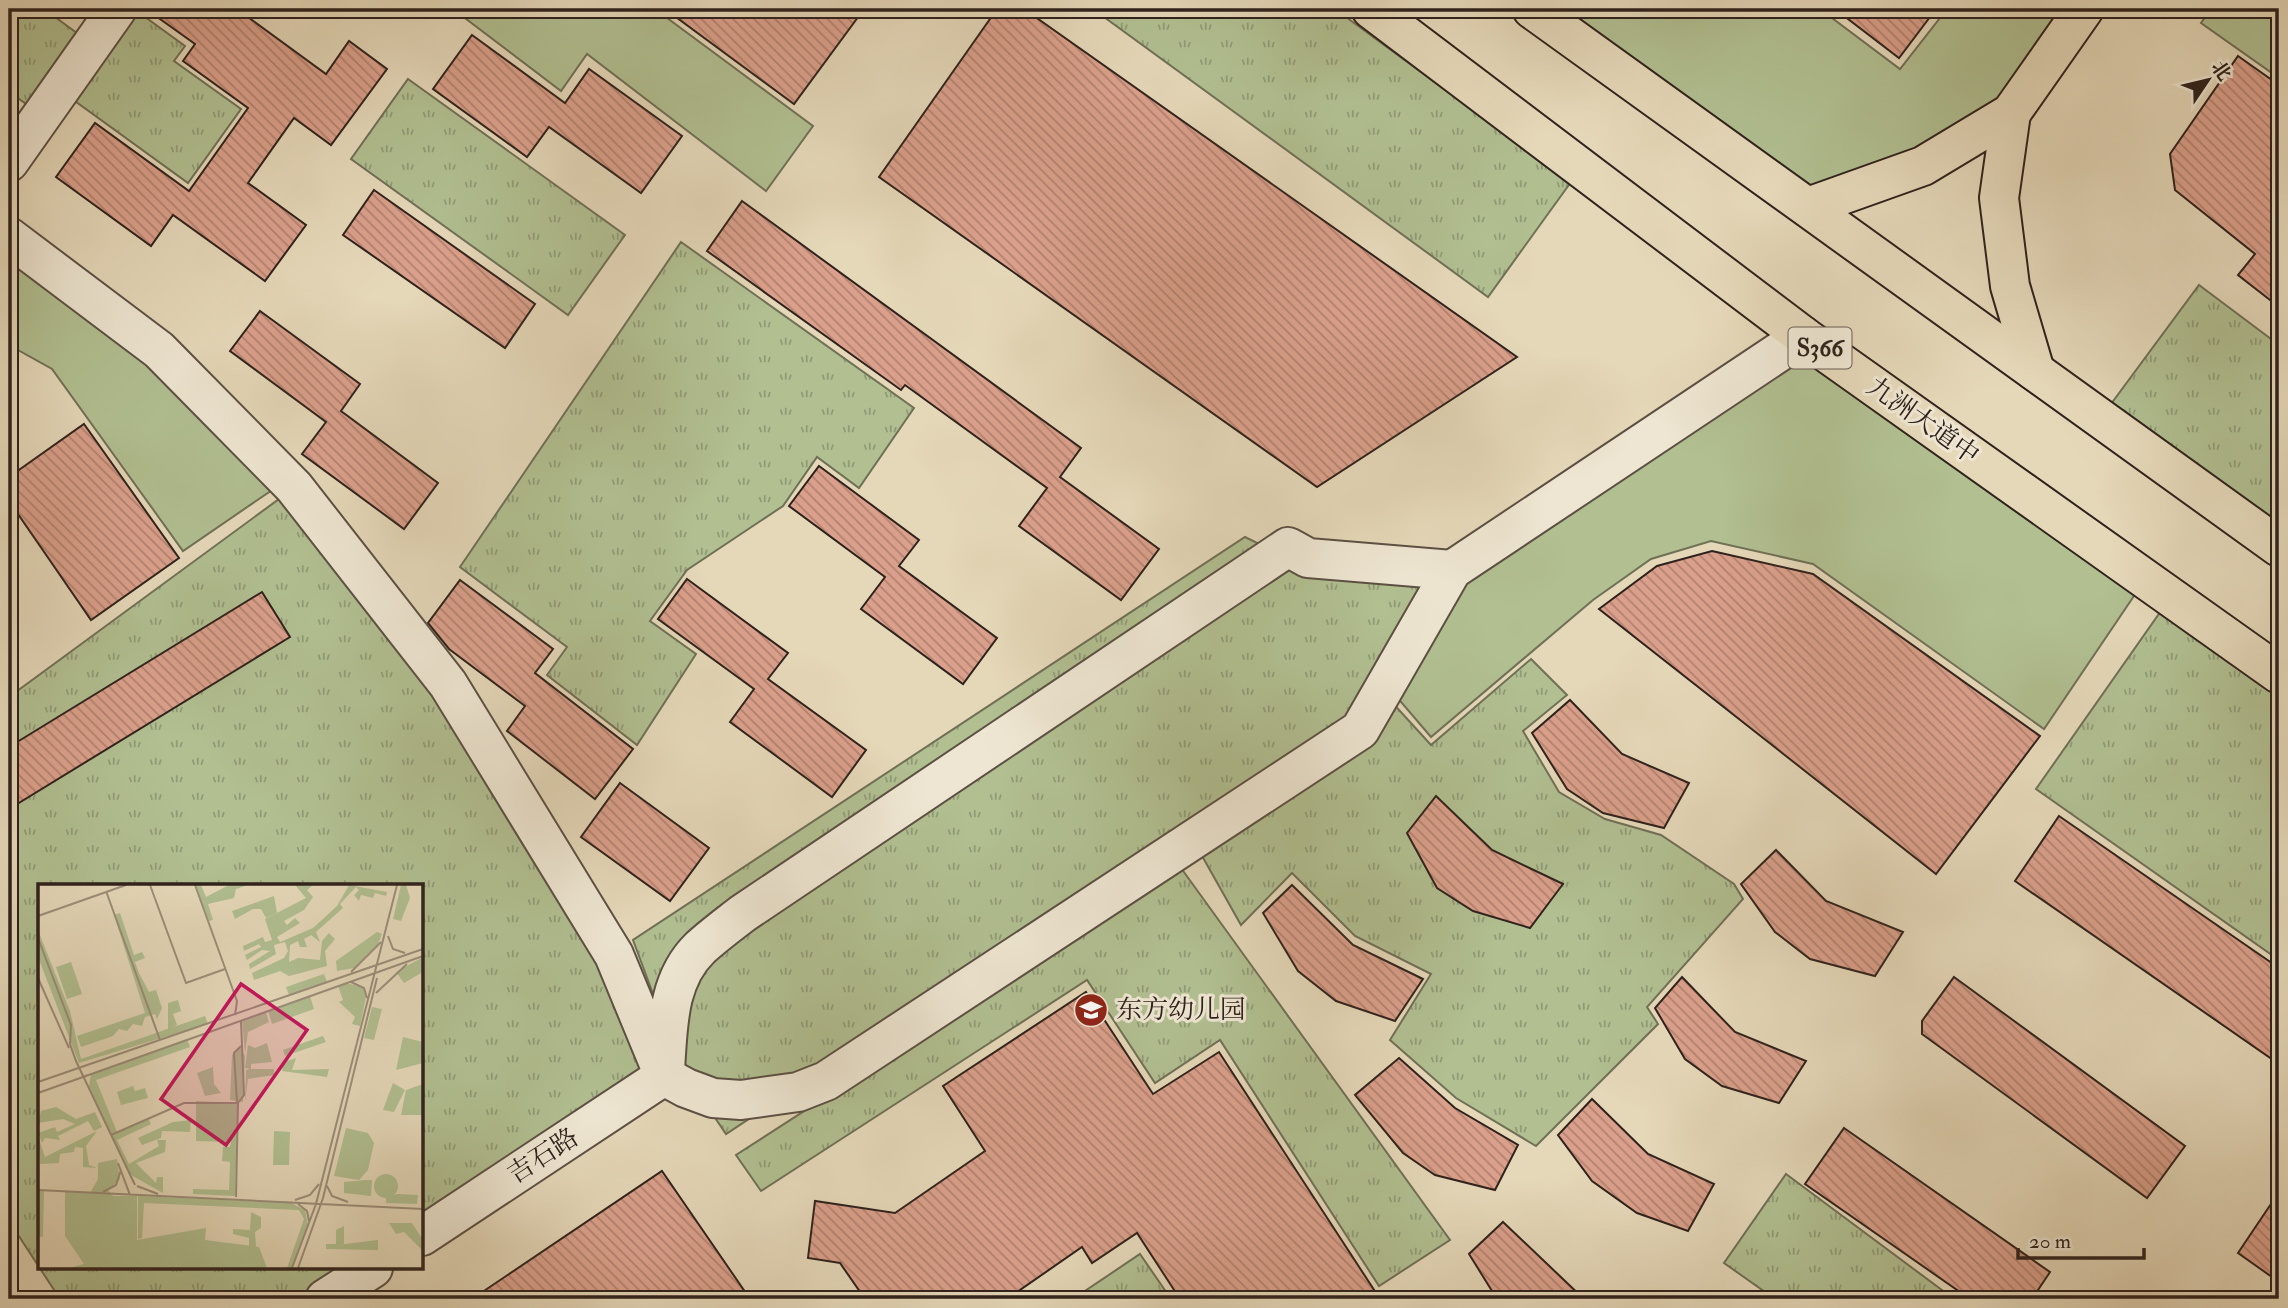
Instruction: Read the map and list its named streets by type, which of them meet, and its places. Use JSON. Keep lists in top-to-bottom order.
{
  "streets": {
    "main road": ["S366", "九洲大道中"],
    "street": ["吉石路"]
  },
  "places": {
    "school or university": ["东方幼儿园"]
  },
  "scale_bar": "20 m",
  "north": "top right"
}
